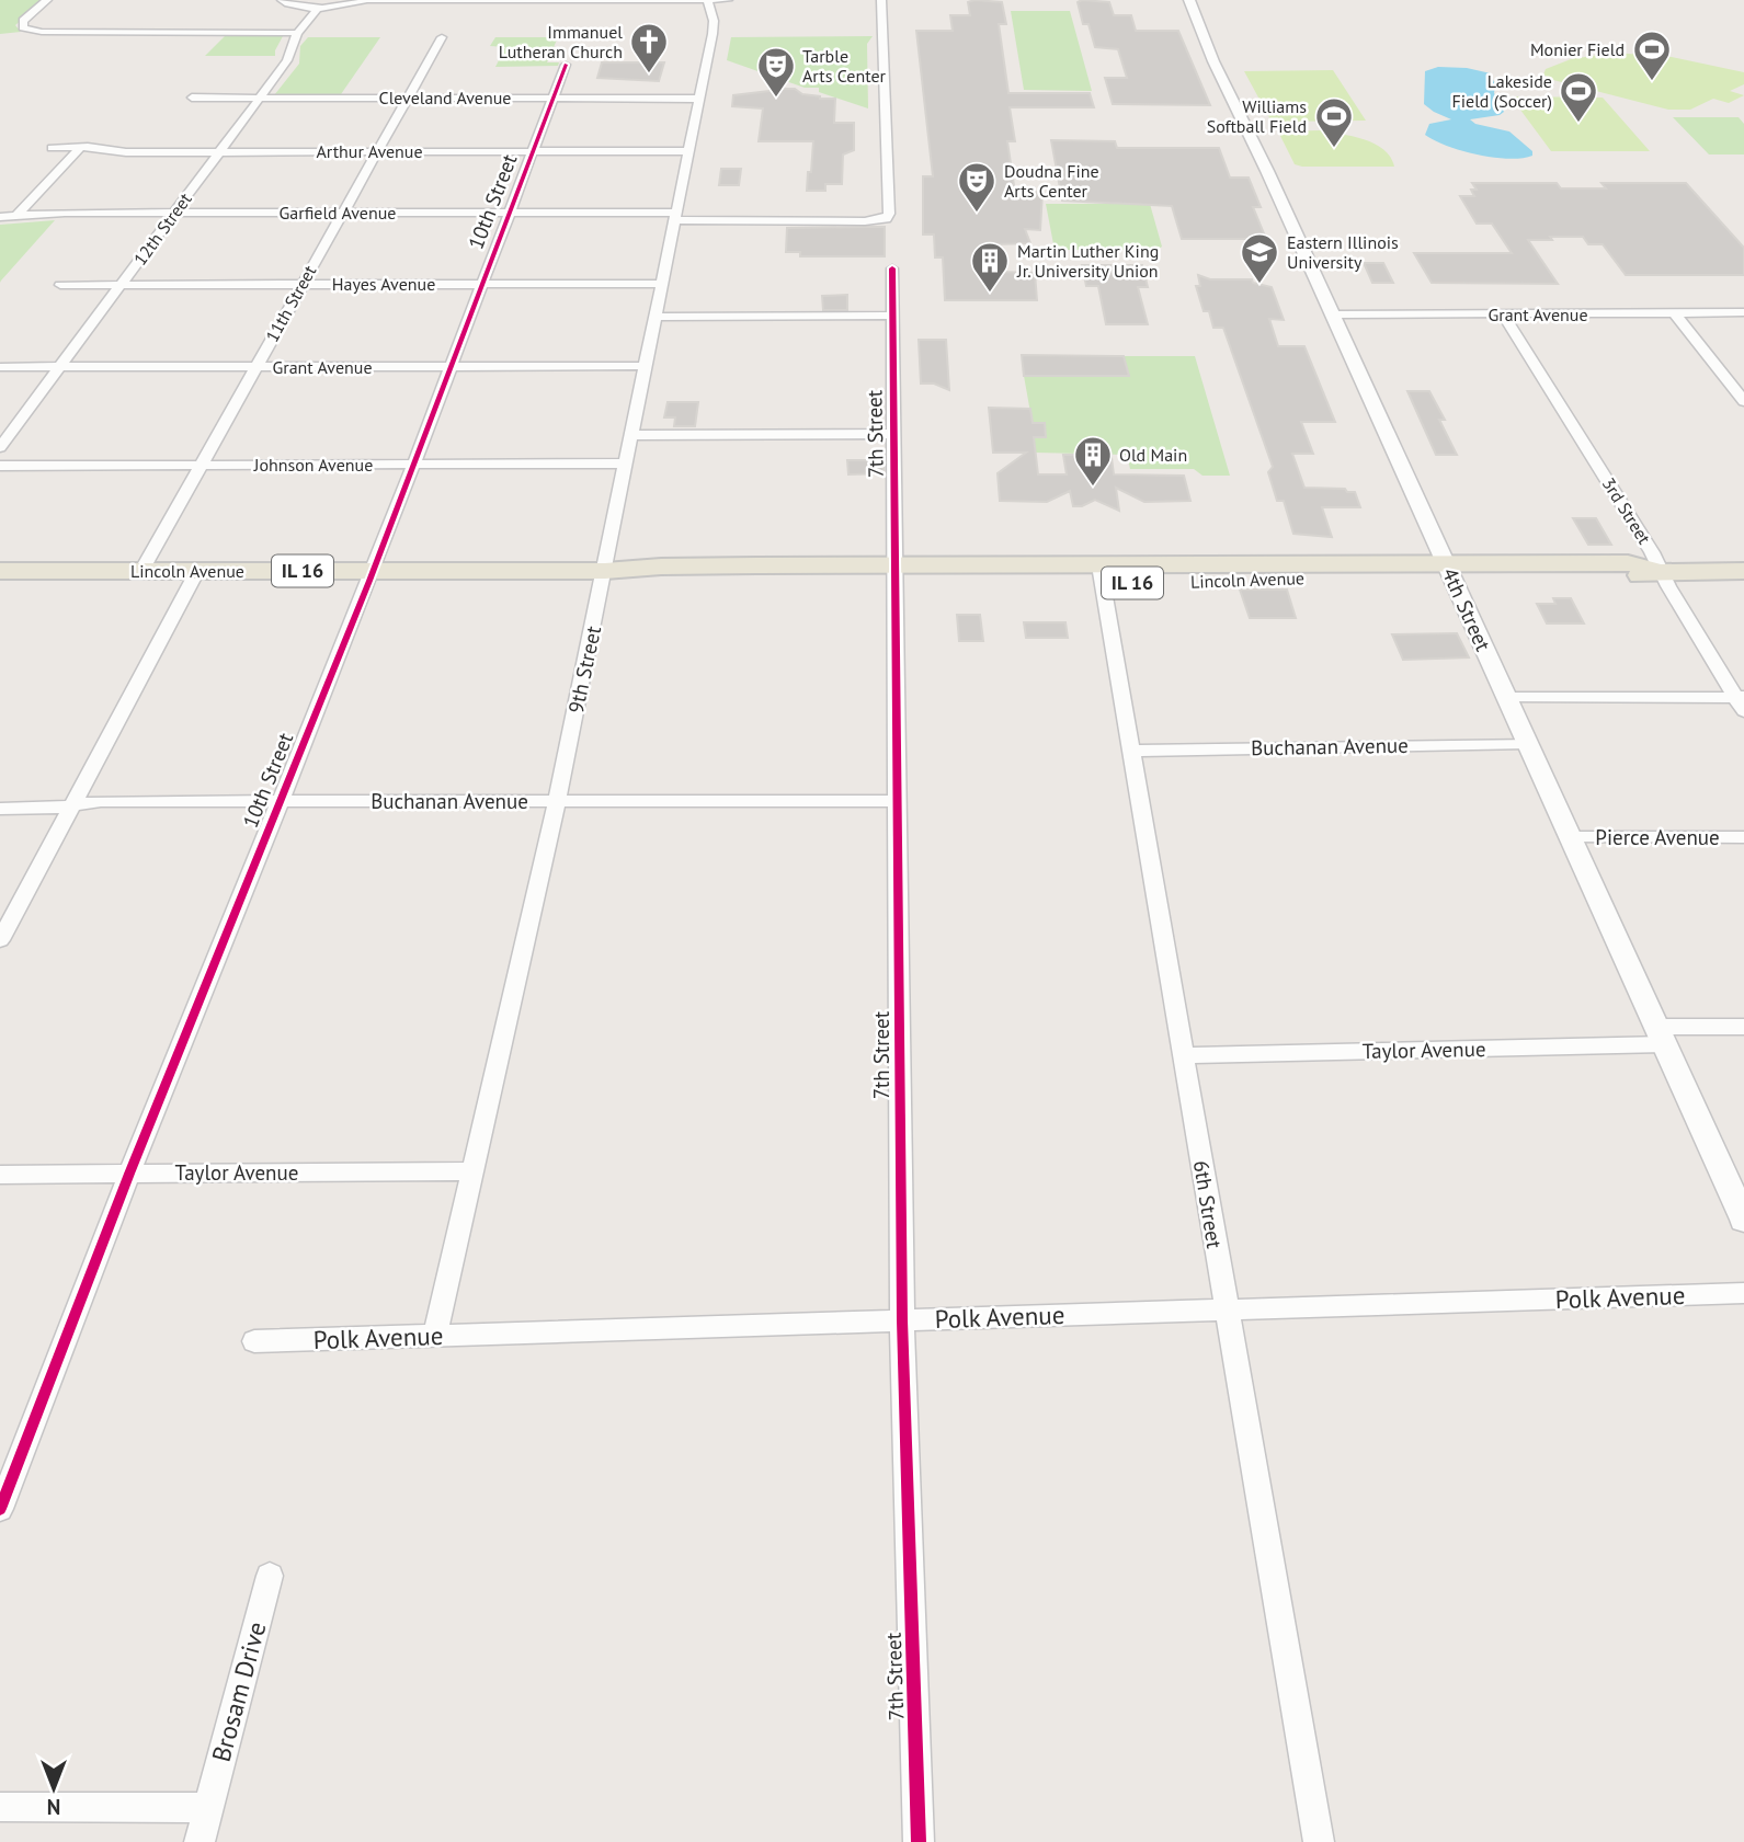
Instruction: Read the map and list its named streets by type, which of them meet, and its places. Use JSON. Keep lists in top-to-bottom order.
{
  "streets": {
    "main road": ["Lincoln Avenue", "IL 16"],
    "street": [
      "Cleveland Avenue",
      "Arthur Avenue",
      "10th Street",
      "Garfield Avenue",
      "12th Street",
      "Hayes Avenue",
      "11th Street",
      "Grant Avenue",
      "7th Street",
      "Johnson Avenue",
      "3rd Street",
      "4th Street",
      "9th Street",
      "Buchanan Avenue",
      "Pierce Avenue",
      "Taylor Avenue",
      "6th Street",
      "Polk Avenue",
      "Brosam Drive"
    ]
  },
  "crossings": [
    ["Cleveland Avenue", "10th Street"],
    ["Cleveland Avenue", "12th Street"],
    ["Cleveland Avenue", "11th Street"],
    ["Cleveland Avenue", "9th Street"],
    ["Arthur Avenue", "10th Street"],
    ["Arthur Avenue", "12th Street"],
    ["Arthur Avenue", "11th Street"],
    ["Arthur Avenue", "9th Street"],
    ["10th Street", "Garfield Avenue"],
    ["10th Street", "Hayes Avenue"],
    ["10th Street", "Grant Avenue"],
    ["10th Street", "Johnson Avenue"],
    ["10th Street", "Lincoln Avenue"],
    ["10th Street", "Buchanan Avenue"],
    ["10th Street", "Taylor Avenue"],
    ["Garfield Avenue", "12th Street"],
    ["Garfield Avenue", "11th Street"],
    ["Garfield Avenue", "9th Street"],
    ["12th Street", "Hayes Avenue"],
    ["12th Street", "Grant Avenue"],
    ["Hayes Avenue", "11th Street"],
    ["Hayes Avenue", "9th Street"],
    ["11th Street", "Grant Avenue"],
    ["11th Street", "Johnson Avenue"],
    ["11th Street", "Lincoln Avenue"],
    ["Grant Avenue", "3rd Street"],
    ["Grant Avenue", "4th Street"],
    ["Grant Avenue", "9th Street"],
    ["7th Street", "Lincoln Avenue"],
    ["7th Street", "Buchanan Avenue"],
    ["7th Street", "Polk Avenue"],
    ["Johnson Avenue", "9th Street"],
    ["3rd Street", "Lincoln Avenue"],
    ["Lincoln Avenue", "4th Street"],
    ["Lincoln Avenue", "9th Street"],
    ["Lincoln Avenue", "6th Street"],
    ["4th Street", "Buchanan Avenue"],
    ["4th Street", "Pierce Avenue"],
    ["4th Street", "Taylor Avenue"],
    ["9th Street", "Buchanan Avenue"],
    ["9th Street", "Taylor Avenue"],
    ["9th Street", "Polk Avenue"],
    ["Buchanan Avenue", "6th Street"],
    ["Taylor Avenue", "6th Street"],
    ["6th Street", "Polk Avenue"]
  ],
  "places": {
    "church": ["Immanuel Lutheran Church"],
    "sports": ["Monier Field", "Lakeside Field (Soccer)", "Williams Softball Field"],
    "theatre": ["Tarble Arts Center", "Doudna Fine Arts Center"],
    "school or university": ["Eastern Illinois University"],
    "building": ["Martin Luther King Jr. University Union", "Old Main"]
  },
  "north": "bottom"
}
